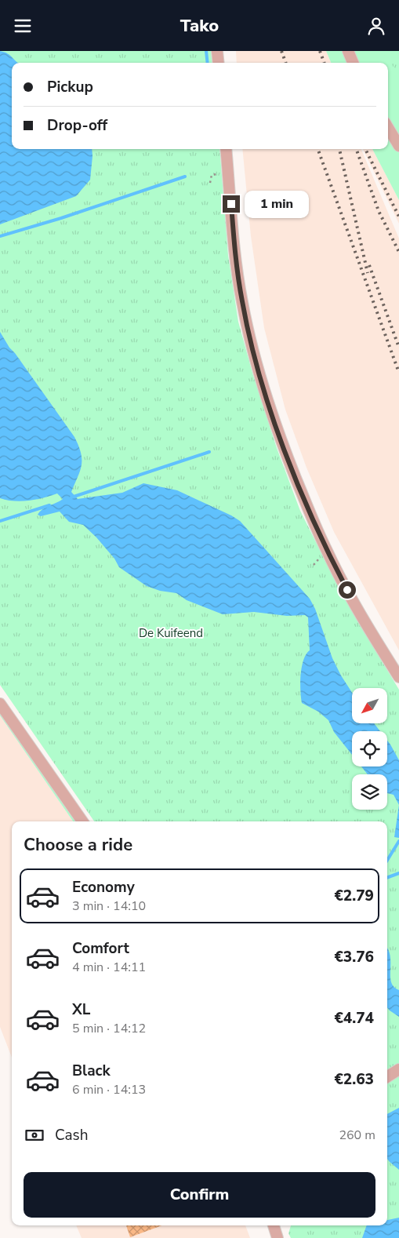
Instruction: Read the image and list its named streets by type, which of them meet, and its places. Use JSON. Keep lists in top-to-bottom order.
{
  "parks": ["De Kuifeend"],
  "north": "bottom left",
  "page": {
    "header": "Tako",
    "banner": ["Pickup", "Drop-off"],
    "bubble": "1 min",
    "heading": "Choose a ride",
    "list": [
      {
        "name": "Economy",
        "note": "3 min · 14:10",
        "value": "€2.79"
      },
      {
        "name": "Comfort",
        "note": "4 min · 14:11",
        "value": "€3.76"
      },
      {
        "name": "XL",
        "note": "5 min · 14:12",
        "value": "€4.74"
      },
      {
        "name": "Black",
        "note": "6 min · 14:13",
        "value": "€2.63"
      }
    ],
    "pay": ["Cash", "260 m"],
    "buttons": "Confirm"
  }
}
